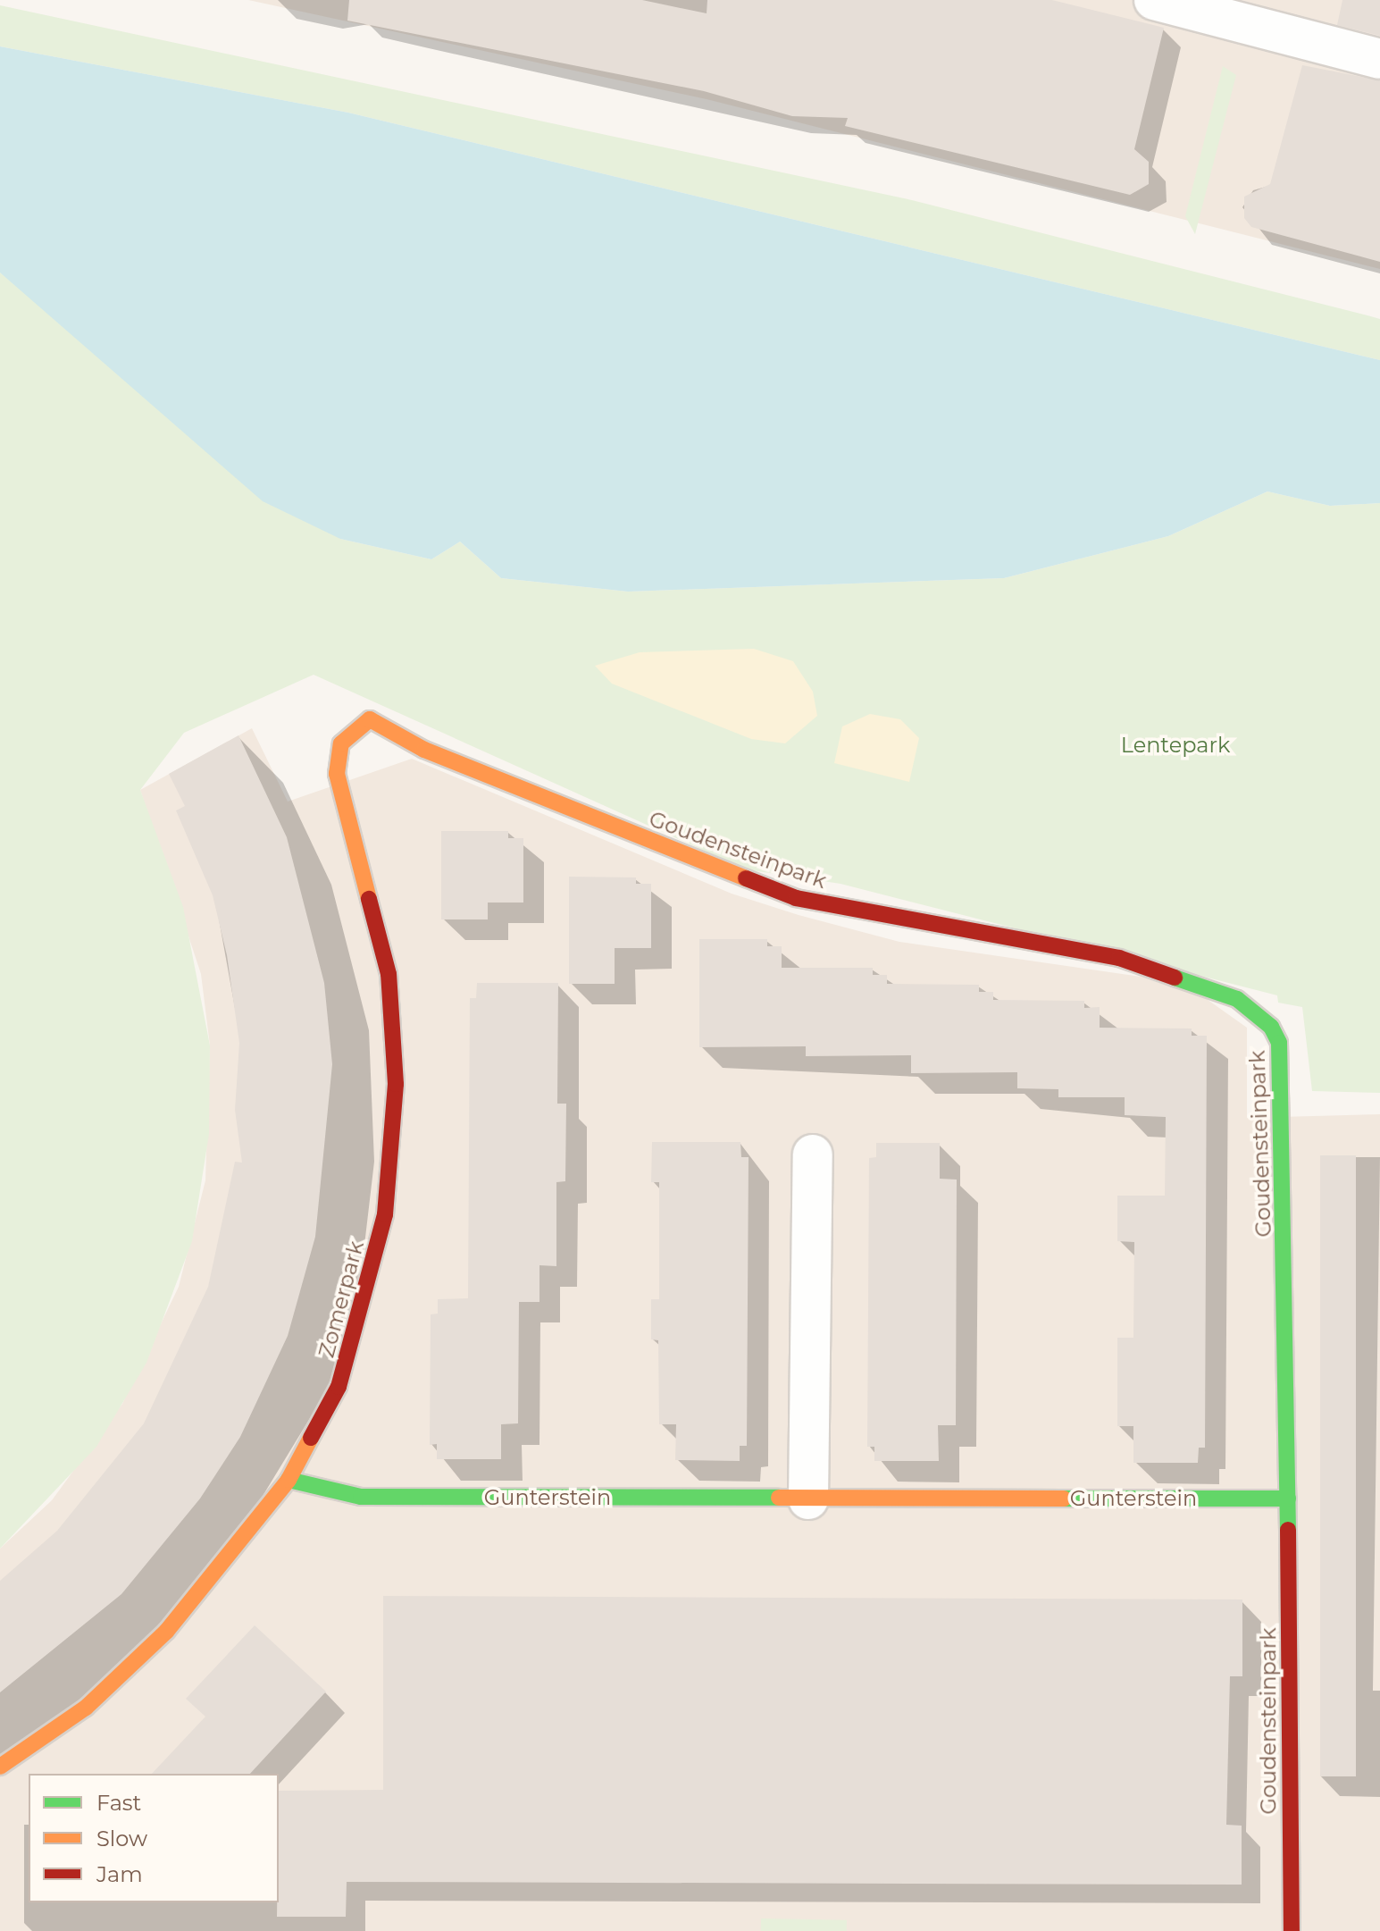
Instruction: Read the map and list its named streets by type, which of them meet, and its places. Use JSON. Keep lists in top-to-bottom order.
{
  "streets": {
    "street": ["Goudensteinpark", "Zomerpark", "Gunterstein"]
  },
  "crossings": [
    ["Goudensteinpark", "Zomerpark"],
    ["Goudensteinpark", "Gunterstein"],
    ["Zomerpark", "Gunterstein"]
  ],
  "parks": ["Lentepark"],
  "legend": ["Fast", "Slow", "Jam"]
}
